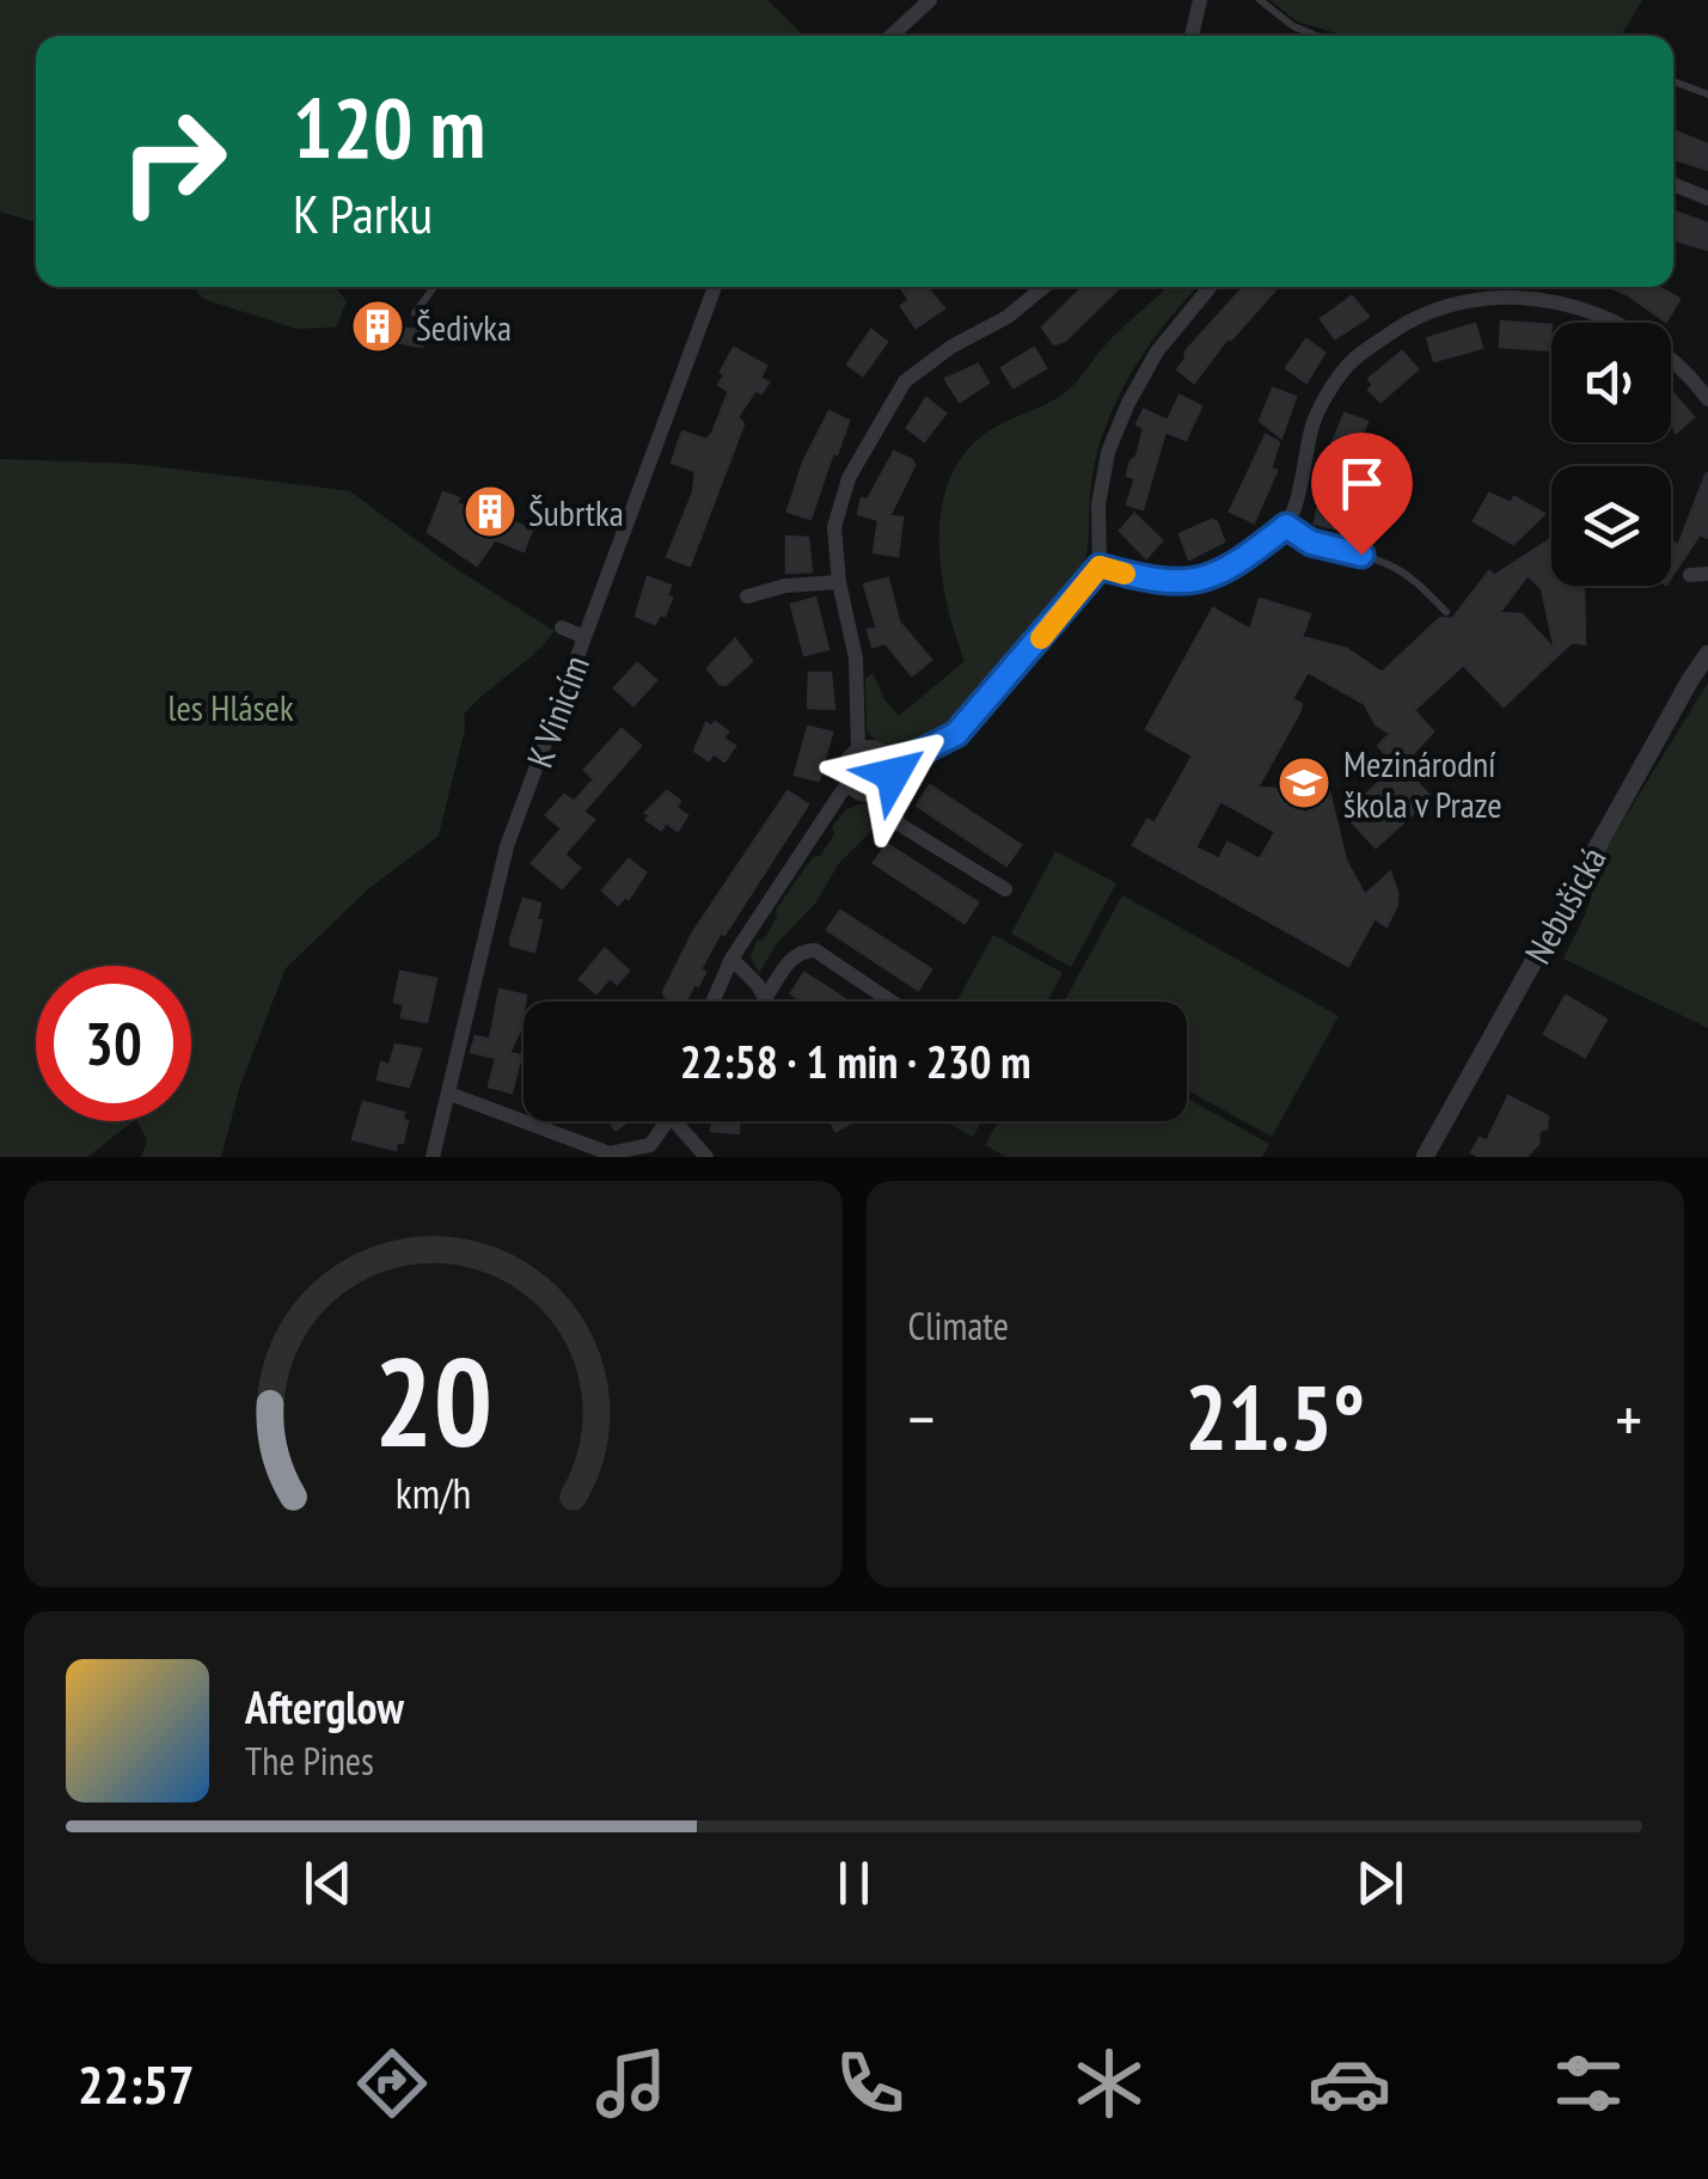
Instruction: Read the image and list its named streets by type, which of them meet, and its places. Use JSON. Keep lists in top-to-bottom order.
{
  "streets": {
    "street": ["K Vinicím", "Nebušická"]
  },
  "parks": ["les Hlásek"],
  "places": {
    "building": ["Šedivka", "Šubrtka"],
    "school or university": ["Mezinárodní škola v Praze"]
  },
  "page": {
    "turn": ["120 m", "K Parku"],
    "limit": "30",
    "trip": "22:58 · 1 min · 230 m",
    "tile": "Climate",
    "heat": ["−", "21.5°", "+"],
    "song": ["Afterglow", "The Pines"],
    "tabs": "22:57",
    "gauge": ["20", "km/h"]
  }
}
